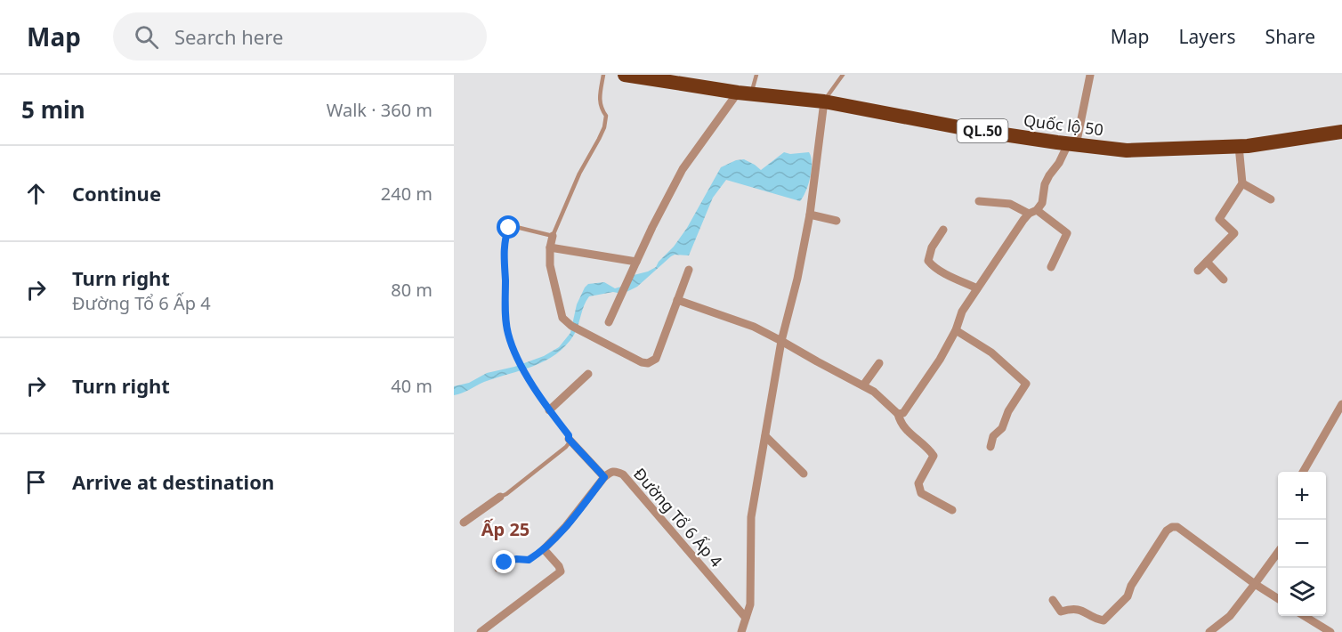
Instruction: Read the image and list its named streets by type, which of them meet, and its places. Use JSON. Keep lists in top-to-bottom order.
{
  "streets": {
    "highway": ["Quốc lộ 50", "QL.50"],
    "street": ["Đường Tổ 6 Ấp 4"]
  },
  "districts": ["Ấp 25"],
  "page": {
    "header": "Map",
    "search": "Search here",
    "nav": ["Map", "Layers", "Share"],
    "heading": ["5 min", "Walk · 360 m"],
    "list": [
      ["Continue", "240 m"],
      ["Turn right", "Đường Tổ 6 Ấp 4", "80 m"],
      ["Turn right", "40 m"],
      "Arrive at destination"
    ],
    "map_buttons": ["+", "−"]
  }
}
